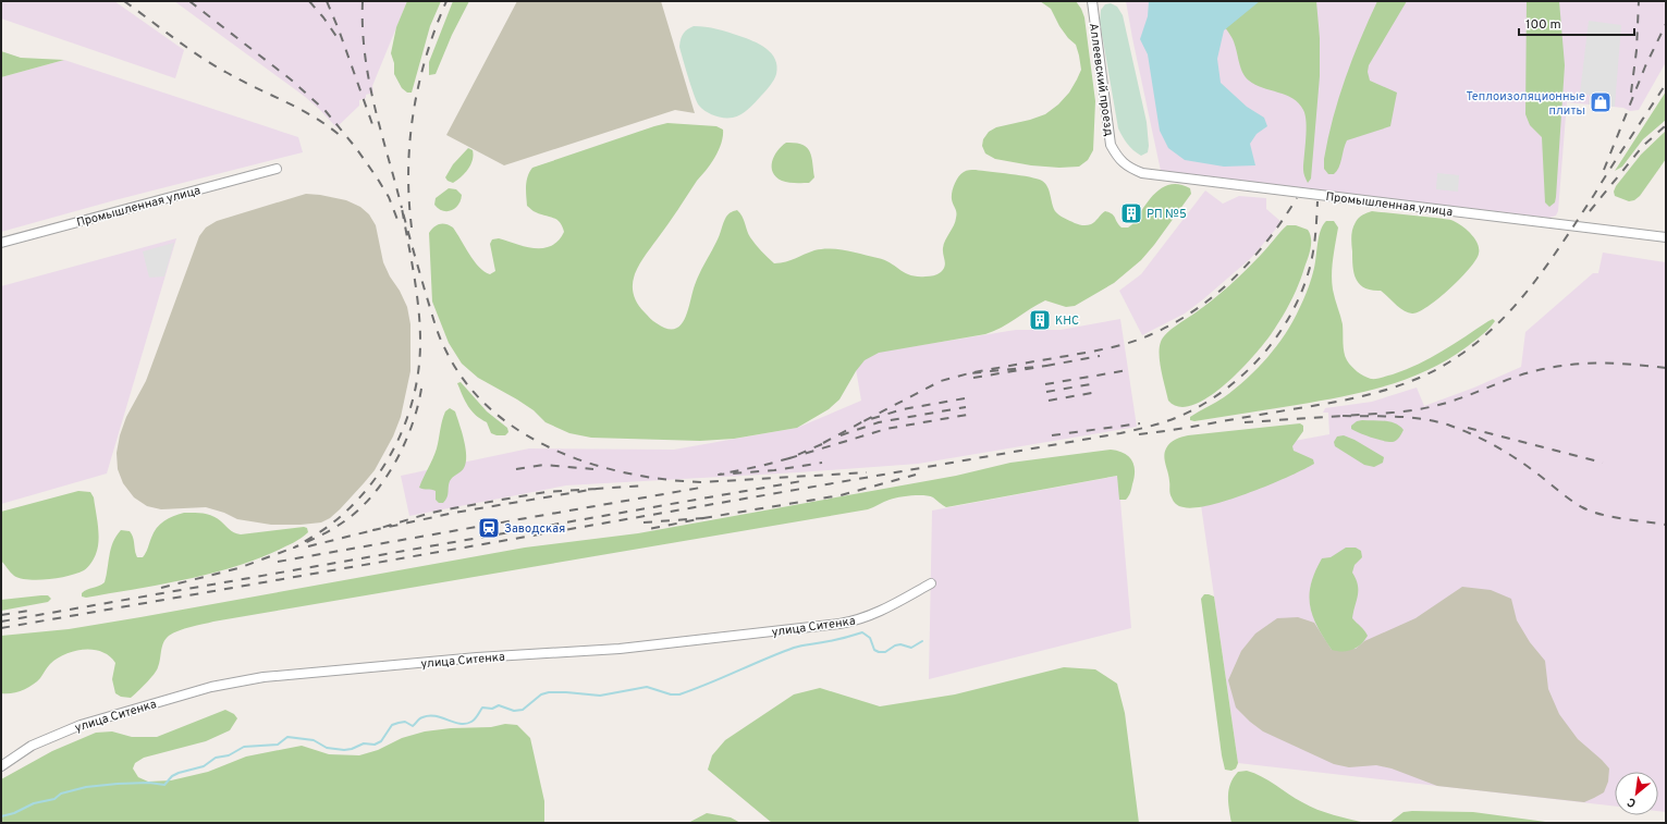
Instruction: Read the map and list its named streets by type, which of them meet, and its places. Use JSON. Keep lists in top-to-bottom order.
{
  "streets": {
    "street": ["Аллеевский проезд", "Промышленная улица", "улица Ситенка"]
  },
  "crossings": [
    ["Аллеевский проезд", "Промышленная улица"]
  ],
  "places": {
    "shop": ["Теплоизоляционные плиты"],
    "building": ["РП №5", "КНС"],
    "station": ["Заводская"]
  },
  "scale_bar": "100 m",
  "north": "bottom left"
}
